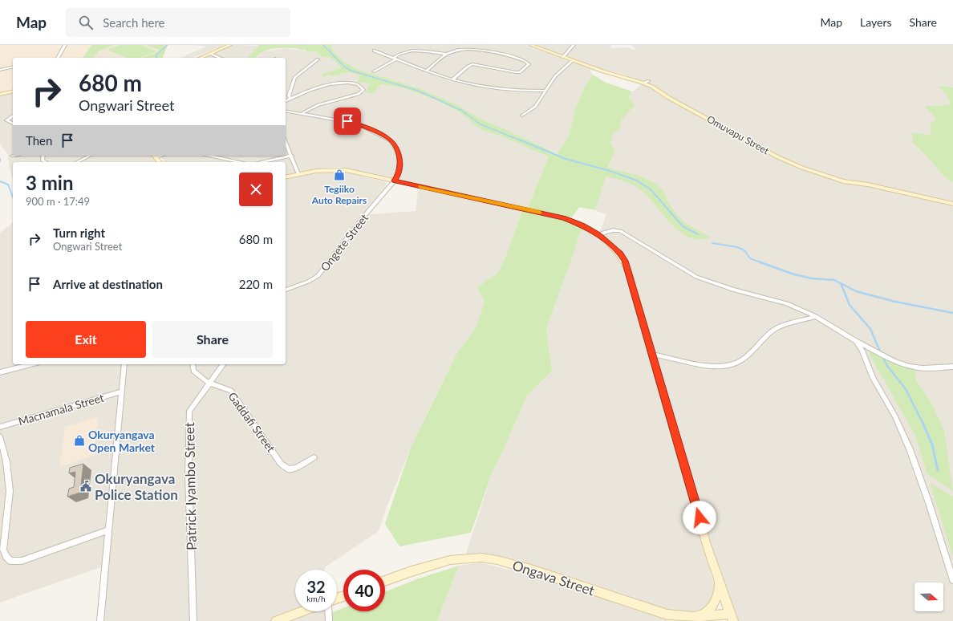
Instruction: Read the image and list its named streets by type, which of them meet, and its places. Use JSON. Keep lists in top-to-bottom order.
{
  "streets": {
    "street": [
      "Omuvapu Street",
      "Ongete Street",
      "Macnamala Street",
      "Gaddafi Street",
      "Patrick Iyambo Street",
      "Ongava Street"
    ]
  },
  "crossings": [
    ["Ongete Street", "Ongava Street"],
    ["Gaddafi Street", "Patrick Iyambo Street"]
  ],
  "places": {
    "shop": ["Tegiiko Auto Repairs", "Okuryangava Open Market"],
    "public building": ["Okuryangava Police Station"]
  },
  "north": "right",
  "page": {
    "header": "Map",
    "search": "Search here",
    "nav": ["Map", "Layers", "Share"],
    "turn": ["680 m", "Ongwari Street"],
    "then": "Then",
    "heading": ["3 min", "900 m · 17:49"],
    "list": [
      {
        "name": "Turn right",
        "note": "Ongwari Street",
        "value": "680 m"
      },
      {
        "name": "Arrive at destination",
        "value": "220 m"
      }
    ],
    "buttons": ["Exit", "Share"],
    "speed": "32 km/h",
    "limit": "40"
  }
}
